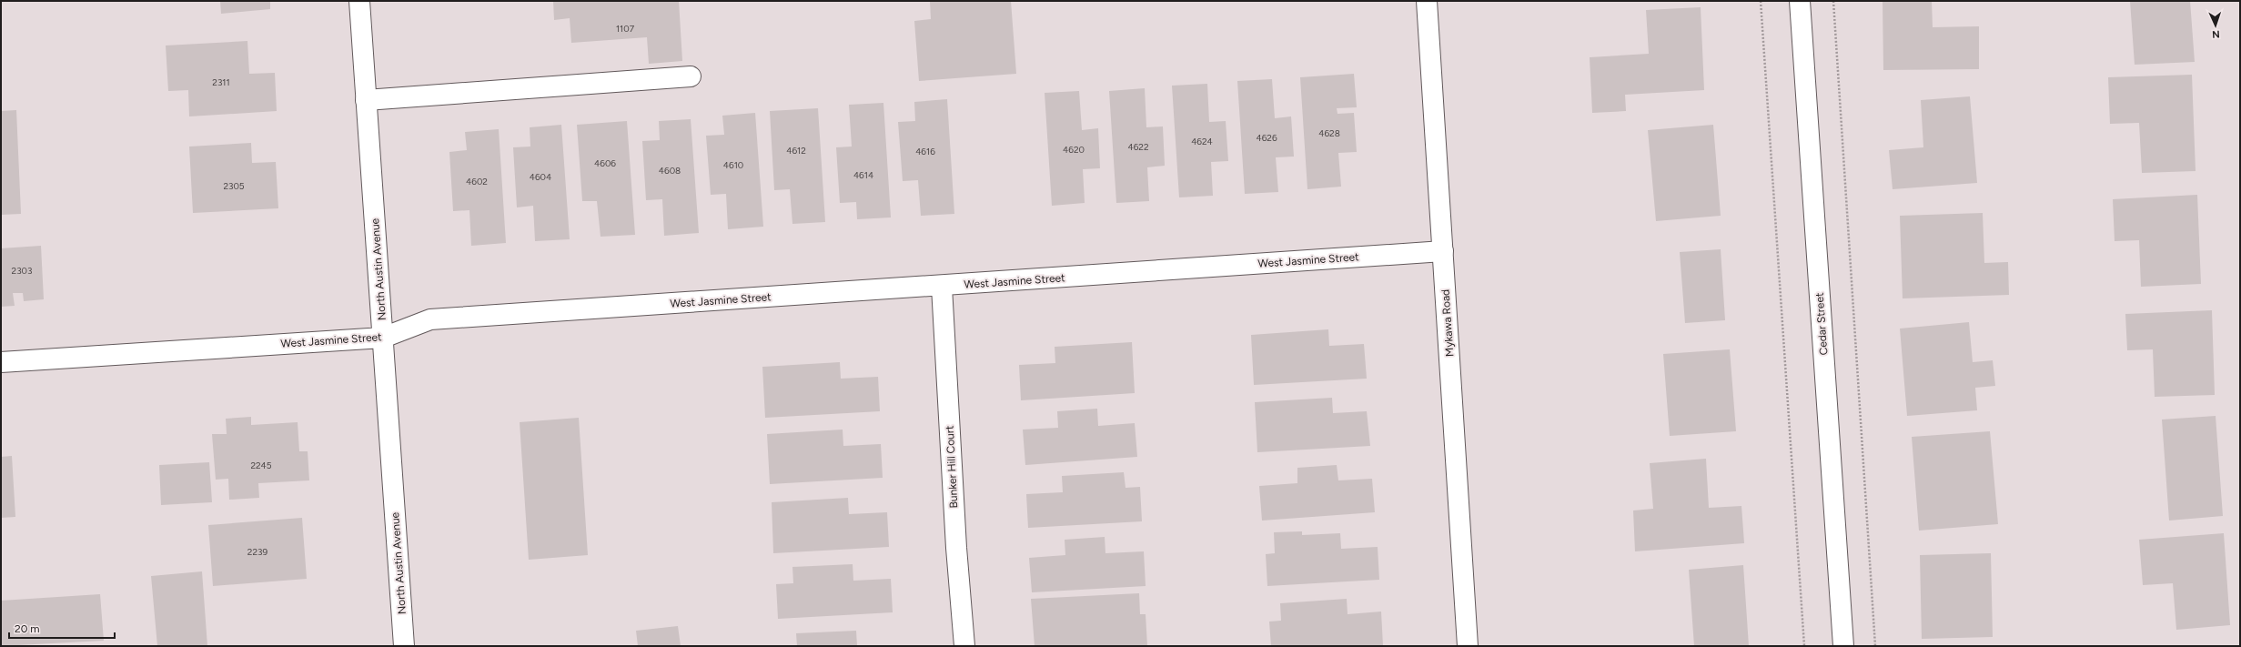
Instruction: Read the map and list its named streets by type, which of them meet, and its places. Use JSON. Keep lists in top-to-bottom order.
{
  "streets": {
    "street": [
      "West Jasmine Street",
      "North Austin Avenue",
      "Mykawa Road",
      "Cedar Street",
      "Bunker Hill Court"
    ]
  },
  "crossings": [
    ["West Jasmine Street", "North Austin Avenue"],
    ["West Jasmine Street", "Mykawa Road"],
    ["West Jasmine Street", "Bunker Hill Court"]
  ],
  "house_numbers": [
    "1107",
    "2311",
    "4628",
    "4626",
    "4624",
    "4622",
    "4620",
    "4612",
    "4616",
    "4606",
    "4610",
    "4608",
    "4614",
    "4604",
    "4602",
    "2305",
    "2303",
    "2245",
    "2239"
  ],
  "scale_bar": "20 m",
  "north": "bottom"
}
